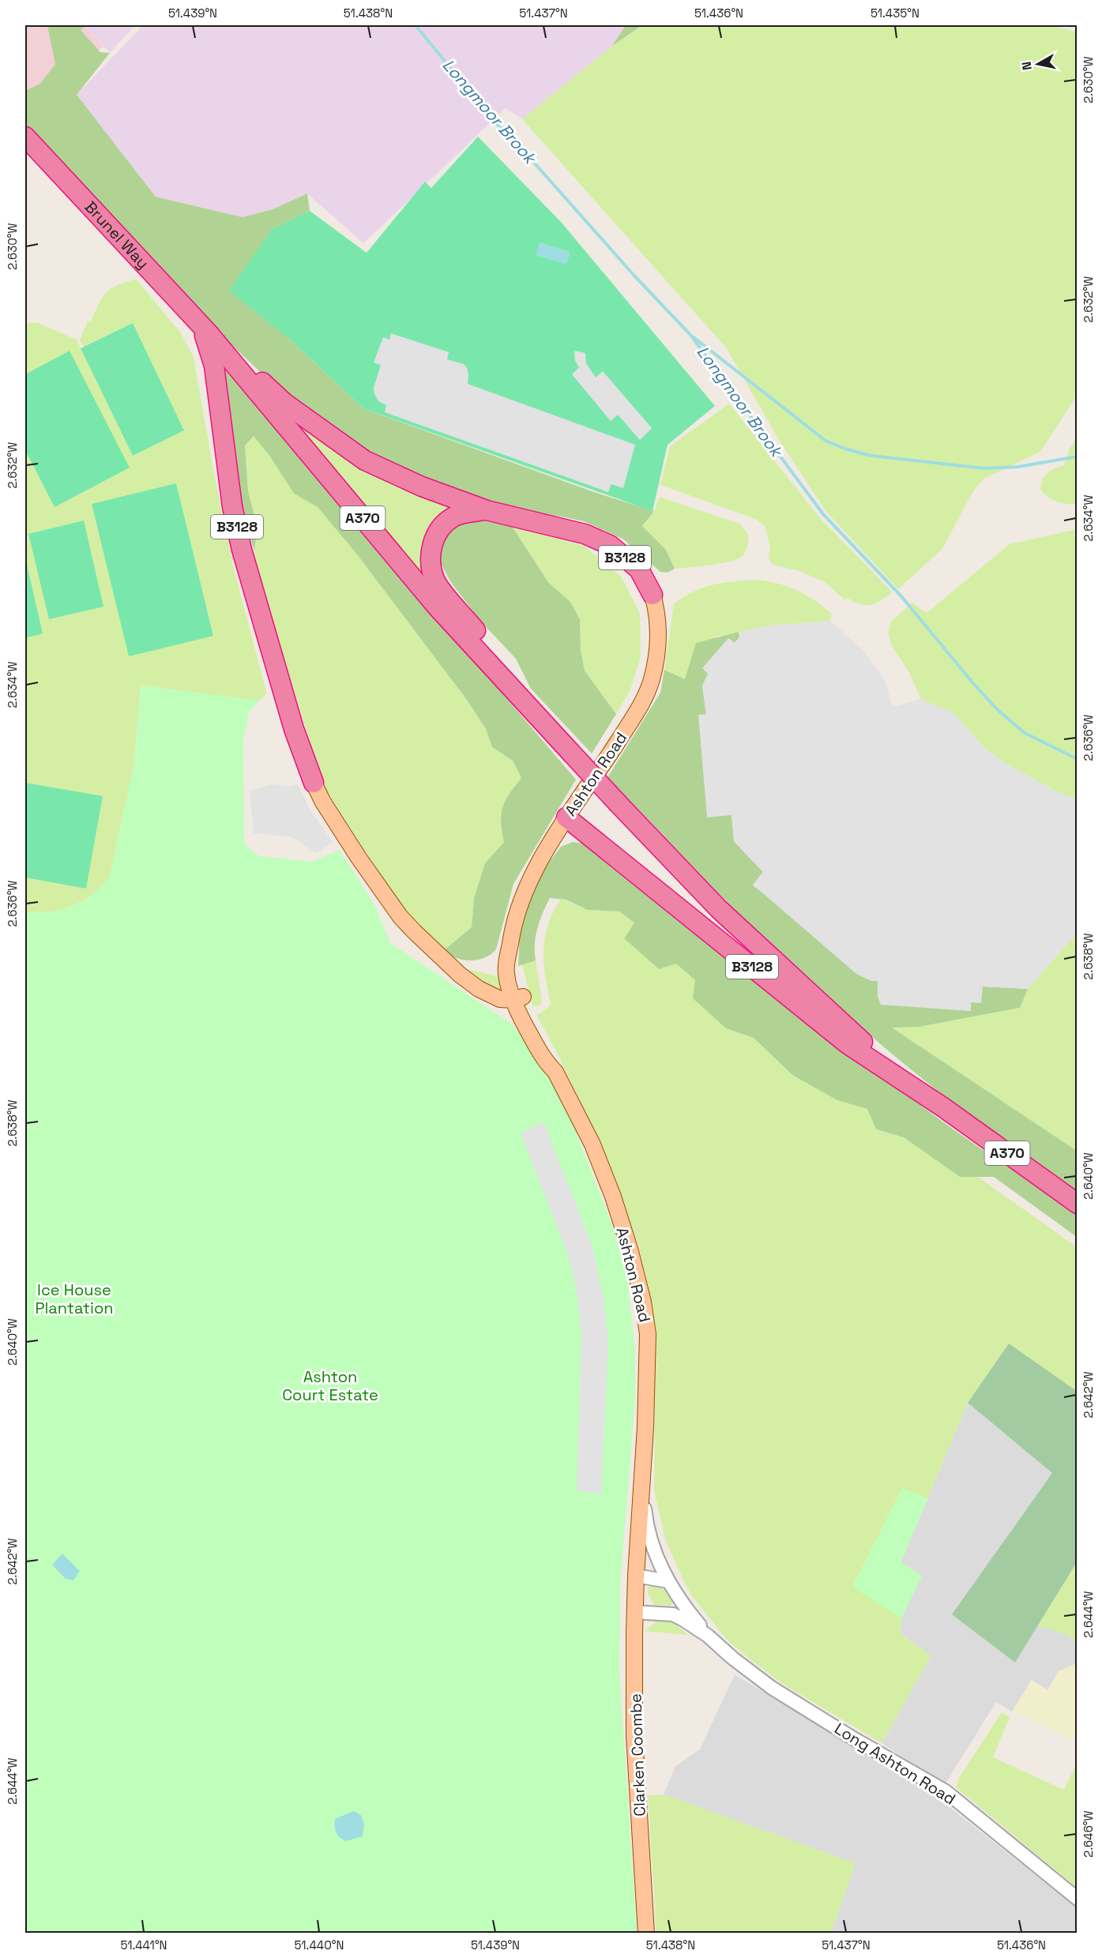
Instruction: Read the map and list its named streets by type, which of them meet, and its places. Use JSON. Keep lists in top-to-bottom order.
{
  "streets": {
    "highway": ["Brunel Way", "A370", "B3128"],
    "main road": ["Ashton Road", "Clarken Coombe"],
    "street": ["Long Ashton Road"]
  },
  "crossings": [
    ["Brunel Way", "A370"],
    ["Brunel Way", "B3128"],
    ["A370", "B3128"],
    ["B3128", "Ashton Road"],
    ["Ashton Road", "Clarken Coombe"],
    ["Ashton Road", "Long Ashton Road"],
    ["Clarken Coombe", "Long Ashton Road"]
  ],
  "water": ["Longmoor Brook"],
  "parks": ["Ice House Plantation", "Ashton Court Estate"],
  "north": "left",
  "coordinates": [
    "51.439°N",
    "51.438°N",
    "51.437°N",
    "51.436°N",
    "51.435°N",
    "2.630°W",
    "2.632°W",
    "2.634°W",
    "2.636°W",
    "2.638°W",
    "2.640°W",
    "2.642°W",
    "2.644°W",
    "2.646°W",
    "51.441°N",
    "51.440°N"
  ]
}
